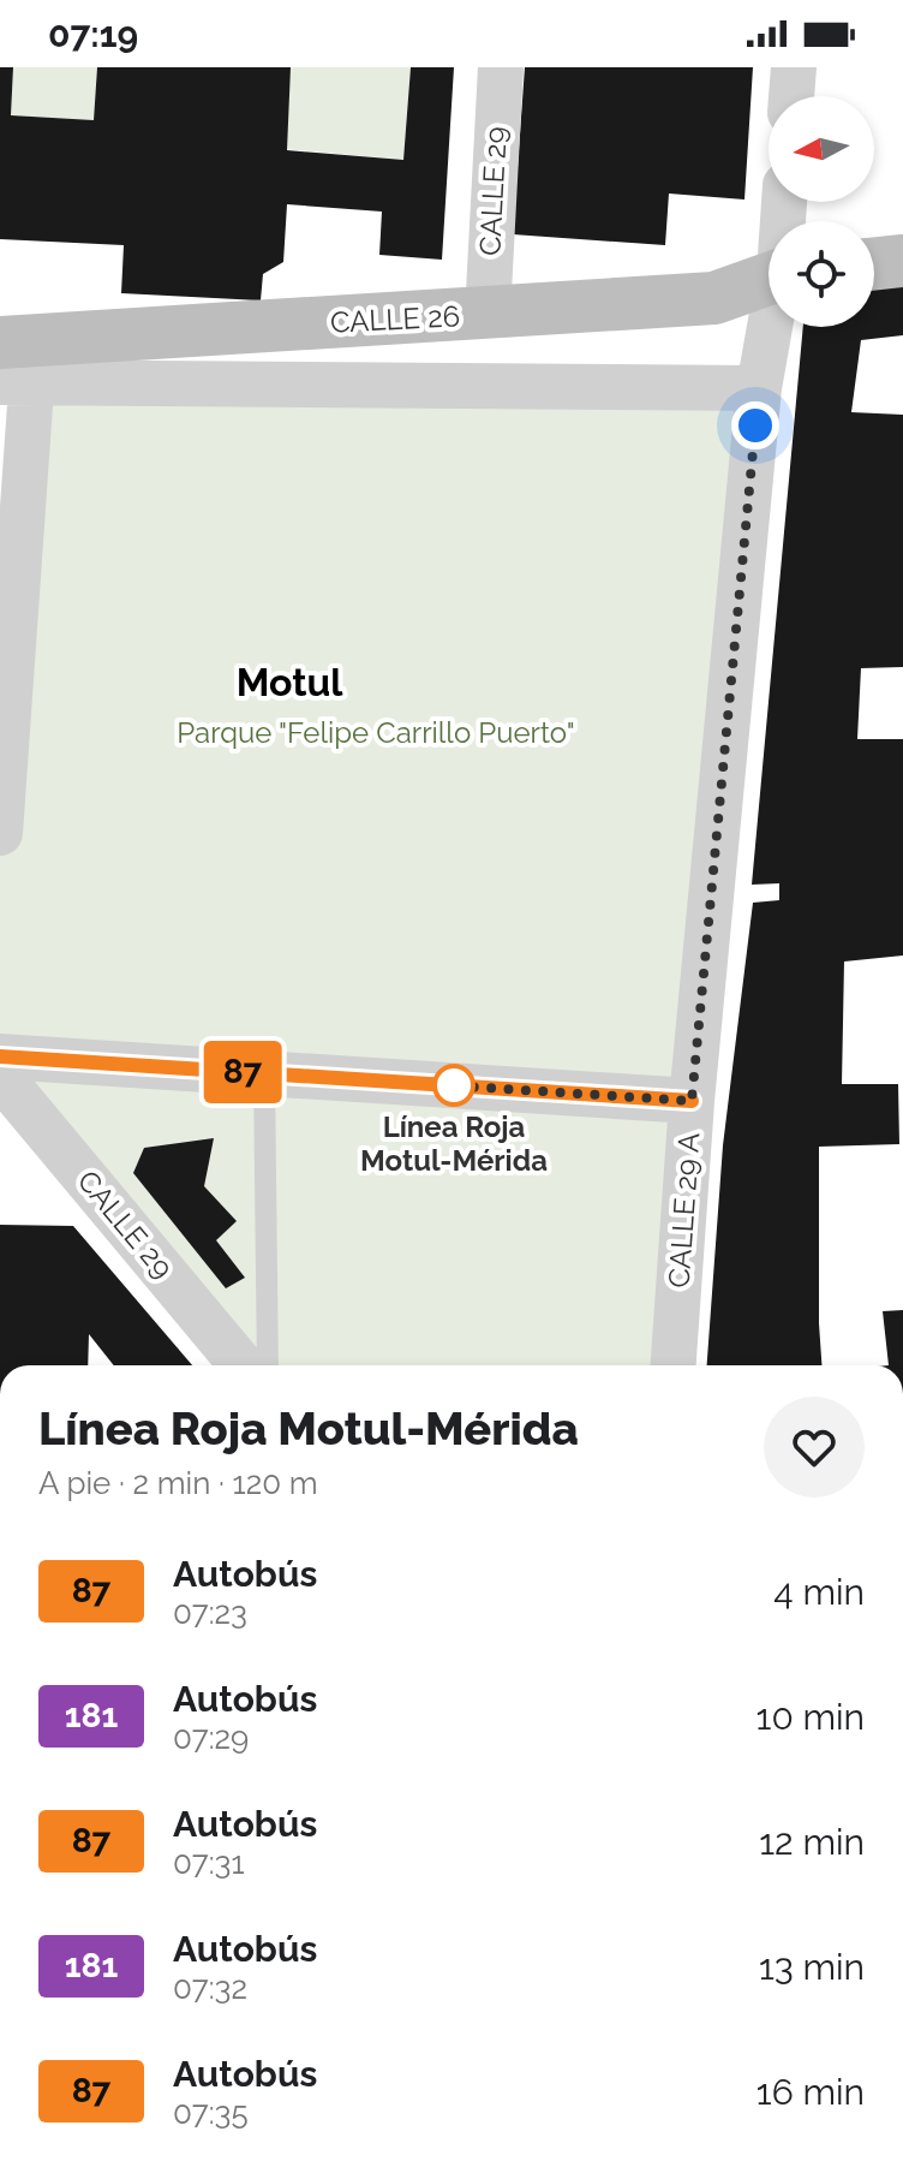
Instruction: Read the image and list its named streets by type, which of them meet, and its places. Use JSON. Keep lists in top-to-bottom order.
{
  "streets": {
    "main road": ["CALLE 26"],
    "street": ["CALLE 29", "CALLE 29 A"]
  },
  "crossings": [
    ["CALLE 29", "CALLE 26"]
  ],
  "districts": ["Motul"],
  "parks": ["Parque \"Felipe Carrillo Puerto\""],
  "places": ["Línea Roja Motul-Mérida"],
  "lines": ["bus line 87"],
  "north": "left",
  "page": {
    "status": "07:19",
    "on_map": "87",
    "heading": ["Línea Roja Motul-Mérida", "A pie · 2 min · 120 m"],
    "list": [
      {
        "mark": "87",
        "name": "Autobús",
        "note": "07:23",
        "value": "4 min"
      },
      {
        "mark": "181",
        "name": "Autobús",
        "note": "07:29",
        "value": "10 min"
      },
      {
        "mark": "87",
        "name": "Autobús",
        "note": "07:31",
        "value": "12 min"
      },
      {
        "mark": "181",
        "name": "Autobús",
        "note": "07:32",
        "value": "13 min"
      },
      {
        "mark": "87",
        "name": "Autobús",
        "note": "07:35",
        "value": "16 min"
      }
    ]
  }
}
